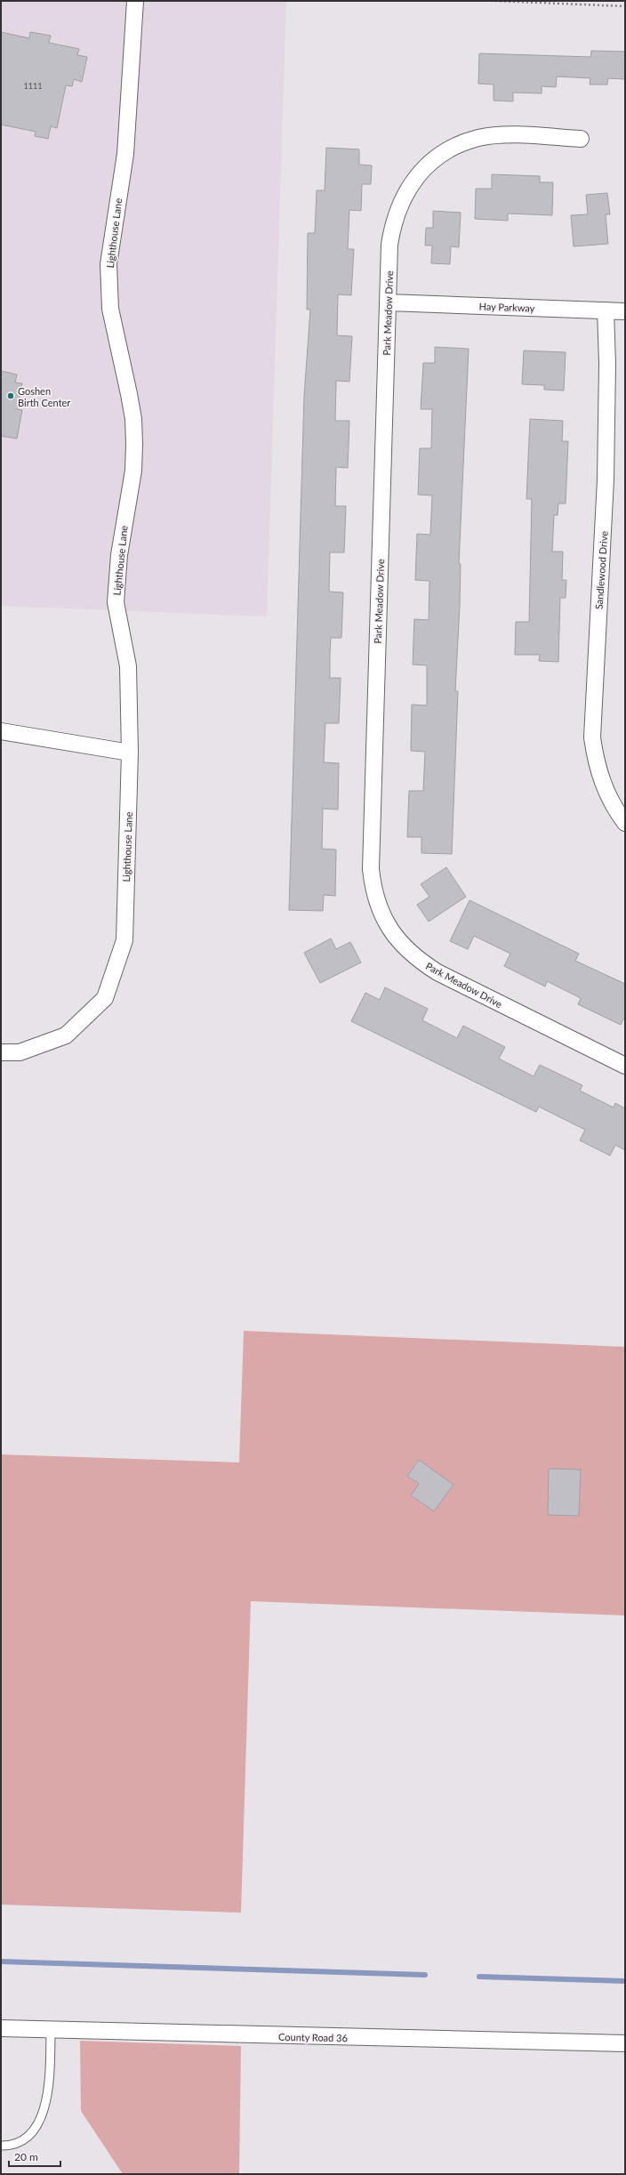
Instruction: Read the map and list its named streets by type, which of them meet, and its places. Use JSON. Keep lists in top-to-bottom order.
{
  "streets": {
    "street": [
      "Lighthouse Lane",
      "Hay Parkway",
      "Park Meadow Drive",
      "Sandlewood Drive",
      "County Road 36"
    ]
  },
  "crossings": [
    ["Hay Parkway", "Park Meadow Drive"],
    ["Hay Parkway", "Sandlewood Drive"]
  ],
  "places": ["Goshen Birth Center"],
  "house_numbers": ["1111"],
  "scale_bar": "20 m"
}
